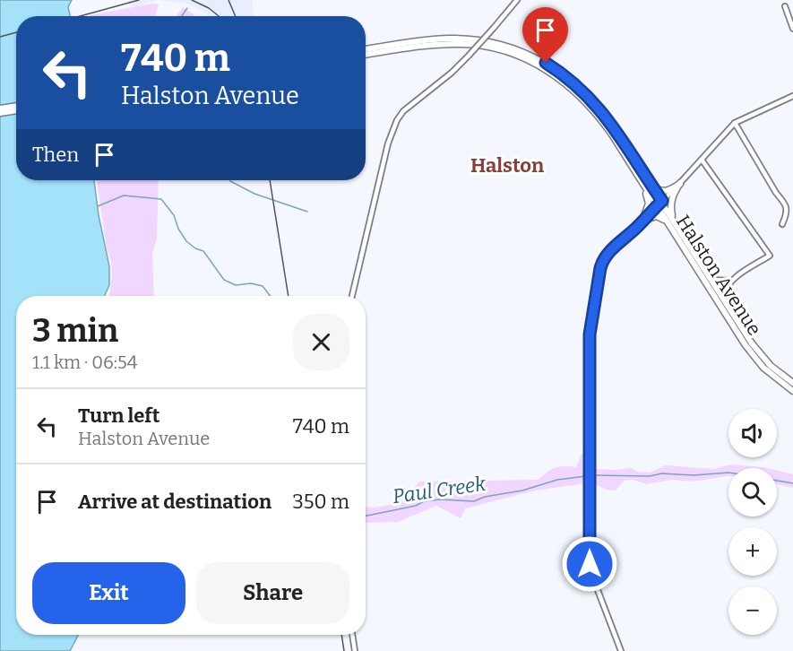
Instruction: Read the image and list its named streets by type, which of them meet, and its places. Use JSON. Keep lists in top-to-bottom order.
{
  "streets": {
    "main road": ["Halston Avenue"]
  },
  "districts": ["Halston"],
  "water": ["Paul Creek"],
  "page": {
    "turn": ["740 m", "Halston Avenue"],
    "then": "Then",
    "heading": ["3 min", "1.1 km · 06:54"],
    "list": [
      {
        "name": "Turn left",
        "note": "Halston Avenue",
        "value": "740 m"
      },
      {
        "name": "Arrive at destination",
        "value": "350 m"
      }
    ],
    "map_buttons": ["+", "−"],
    "buttons": ["Exit", "Share"]
  }
}
